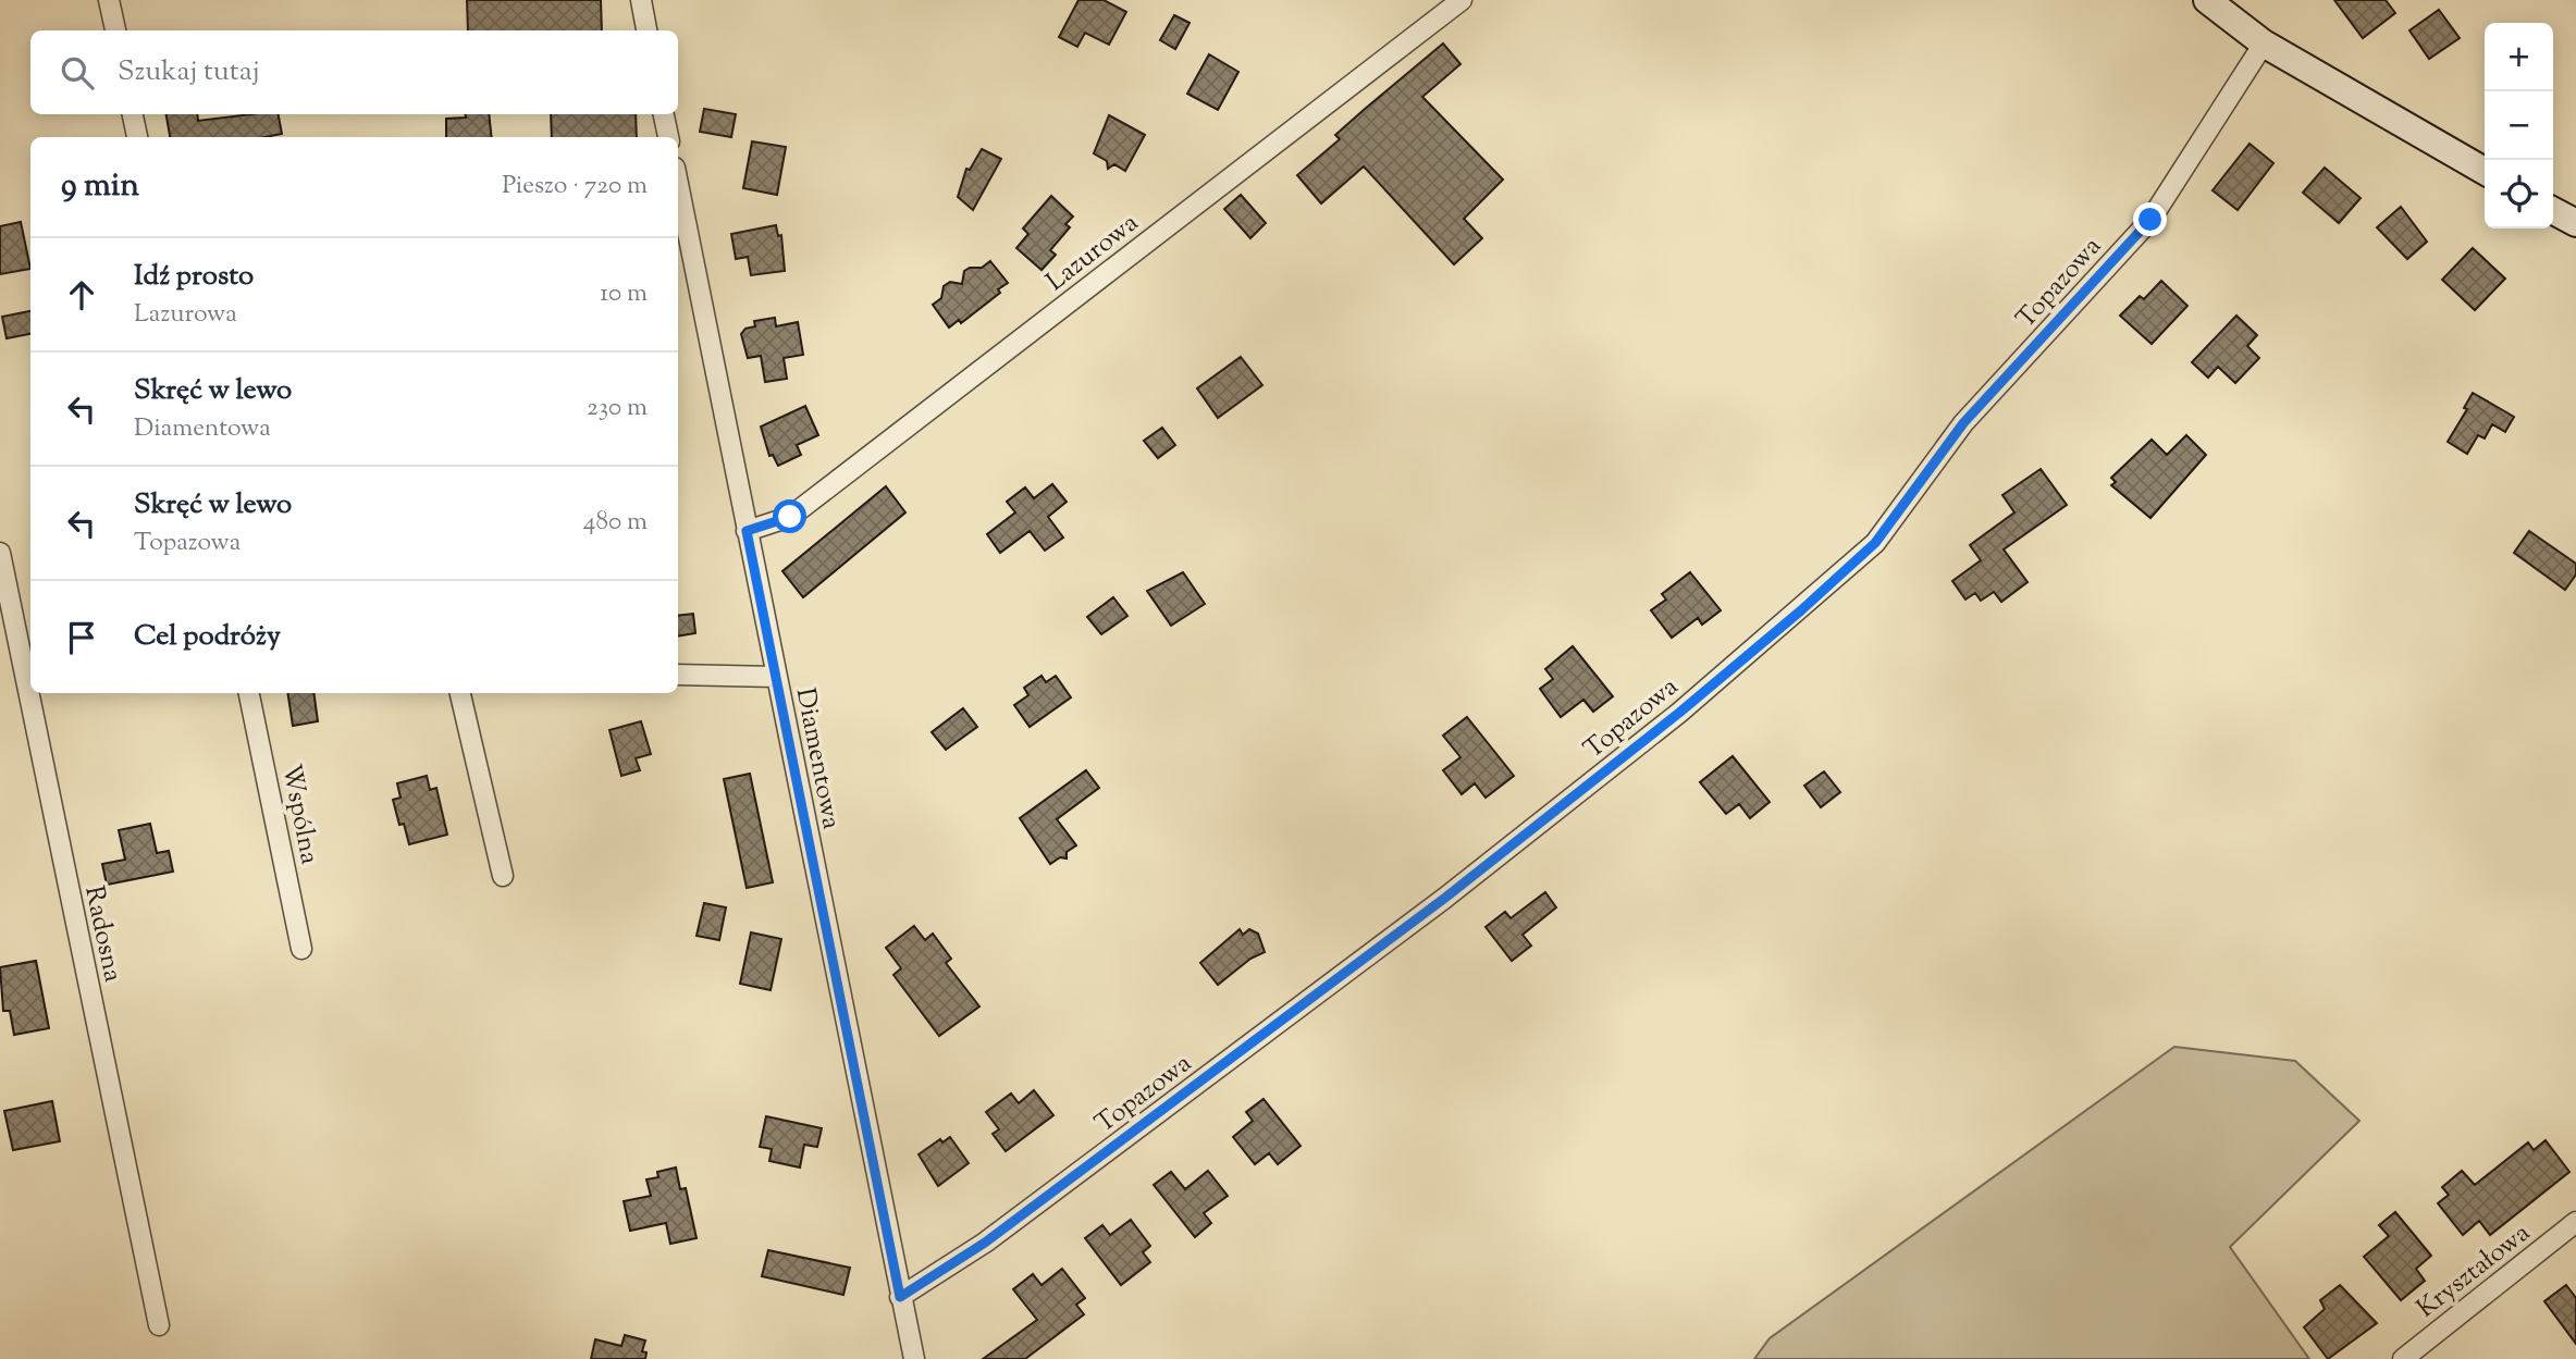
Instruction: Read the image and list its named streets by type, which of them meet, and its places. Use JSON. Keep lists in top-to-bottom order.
{
  "streets": {
    "street": [
      "Lazurowa",
      "Topazowa",
      "Diamentowa",
      "Wspólna",
      "Radosna",
      "Kryształowa"
    ]
  },
  "crossings": [
    ["Lazurowa", "Diamentowa"],
    ["Topazowa", "Diamentowa"]
  ],
  "page": {
    "map_buttons": ["+", "−"],
    "search": "Szukaj tutaj",
    "heading": ["9 min", "Pieszo · 720 m"],
    "list": [
      ["Idź prosto", "Lazurowa", "10 m"],
      ["Skręć w lewo", "Diamentowa", "230 m"],
      ["Skręć w lewo", "Topazowa", "480 m"],
      "Cel podróży"
    ]
  }
}
